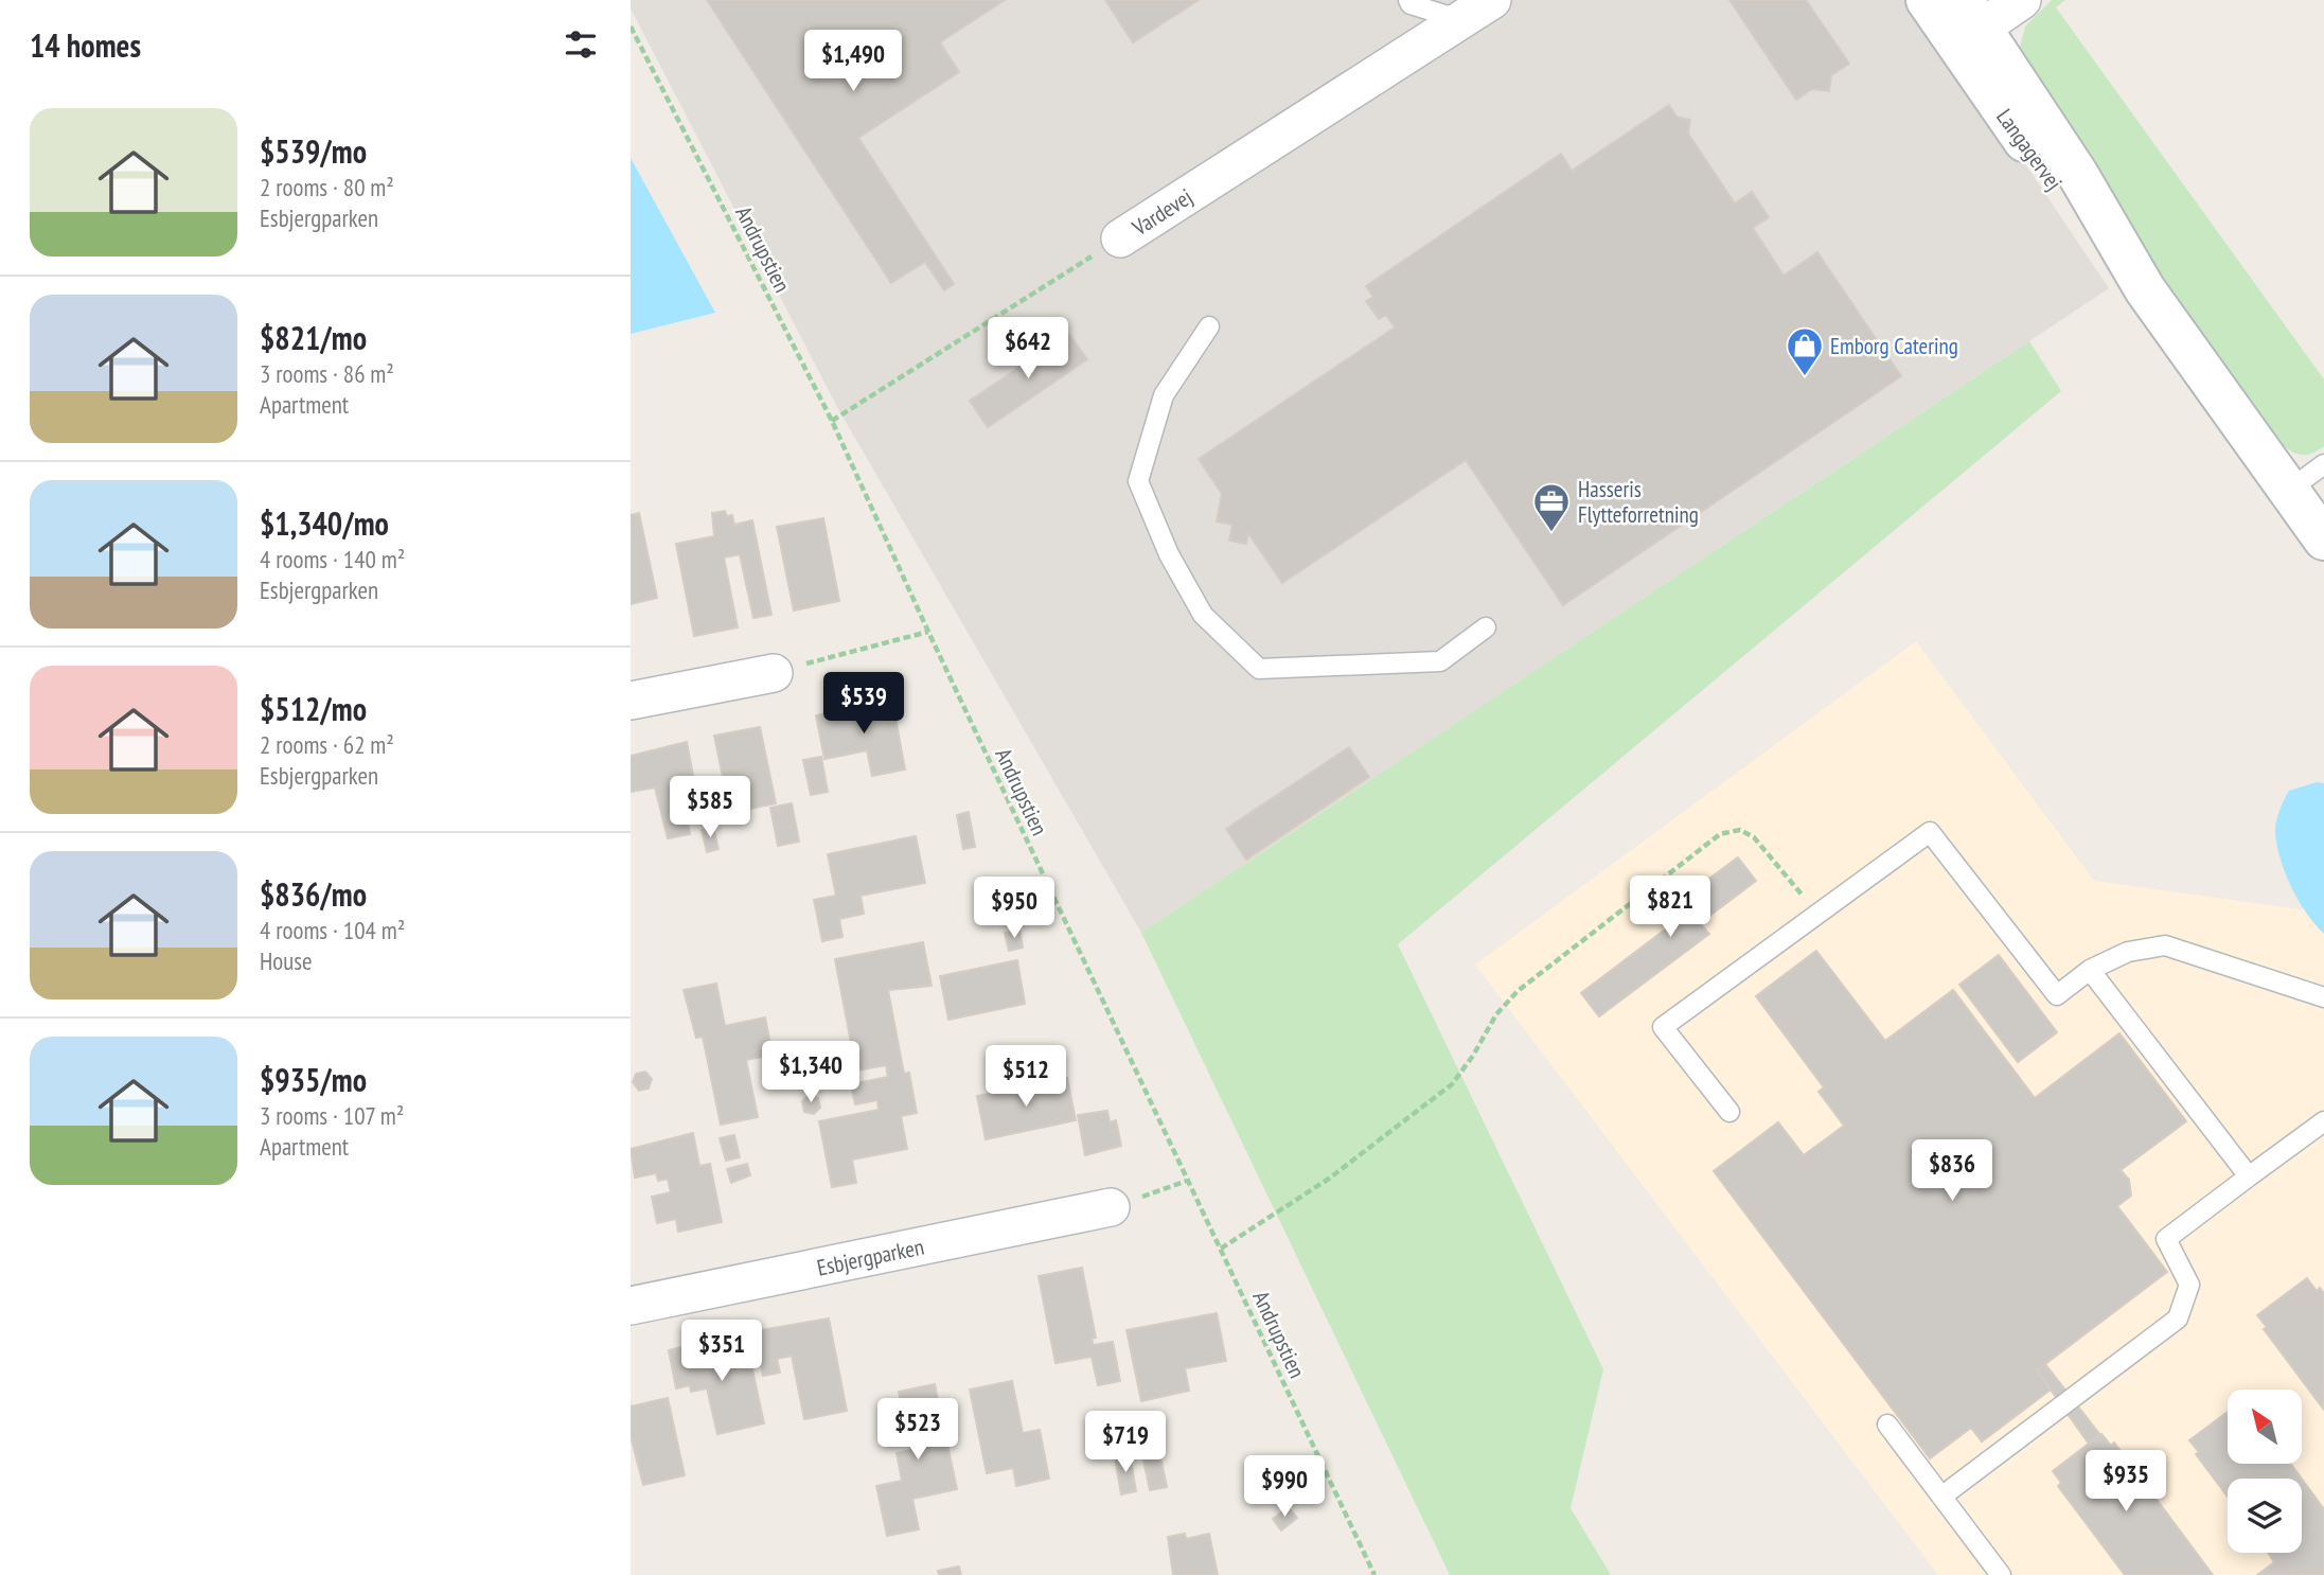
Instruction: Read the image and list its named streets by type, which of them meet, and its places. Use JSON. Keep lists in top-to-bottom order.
{
  "streets": {
    "street": ["Langagervej", "Vardevej", "Esbjergparken"],
    "path": ["Andrupstien"]
  },
  "crossings": [
    ["Vardevej", "Andrupstien"]
  ],
  "places": {
    "shop": ["Emborg Catering"],
    "office": ["Hasseris Flytteforretning"]
  },
  "north": "top left",
  "page": {
    "heading": "14 homes",
    "price": [
      "$1,490",
      "$642",
      "$539",
      "$585",
      "$821",
      "$950",
      "$1,340",
      "$512",
      "$836",
      "$351",
      "$523",
      "$719",
      "$935",
      "$990"
    ],
    "list": [
      {
        "name": "$539/mo",
        "note": "2 rooms · 80 m² · Esbjergparken"
      },
      {
        "name": "$821/mo",
        "note": "3 rooms · 86 m² · Apartment"
      },
      {
        "name": "$1,340/mo",
        "note": "4 rooms · 140 m² · Esbjergparken"
      },
      {
        "name": "$512/mo",
        "note": "2 rooms · 62 m² · Esbjergparken"
      },
      {
        "name": "$836/mo",
        "note": "4 rooms · 104 m² · House"
      },
      {
        "name": "$935/mo",
        "note": "3 rooms · 107 m² · Apartment"
      }
    ]
  }
}
